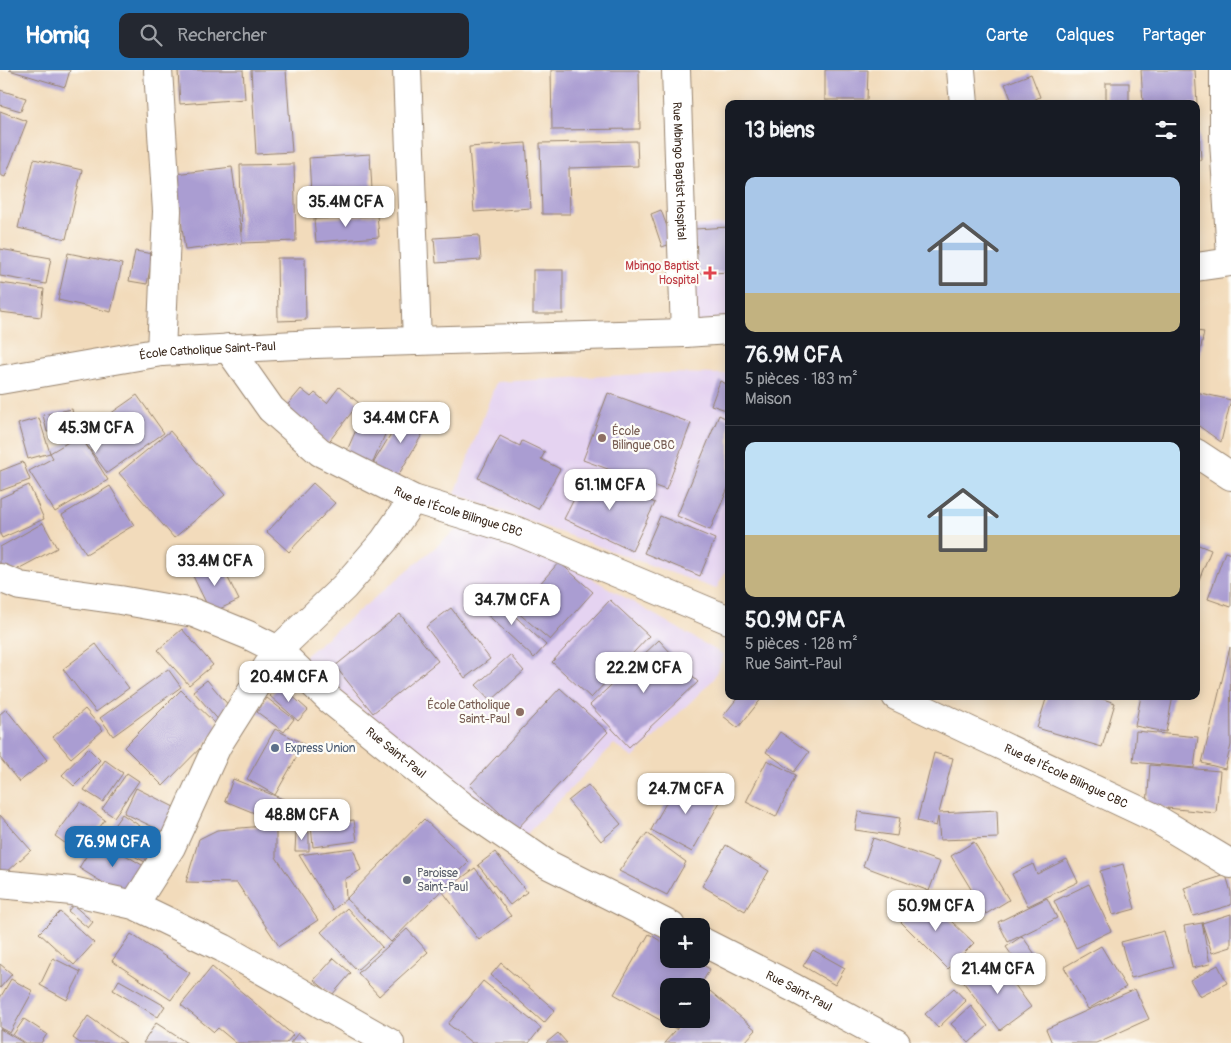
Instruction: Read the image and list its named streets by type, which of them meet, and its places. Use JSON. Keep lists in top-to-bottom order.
{
  "streets": {
    "street": [
      "Rue Mbingo Baptist Hospital",
      "École Catholique Saint-Paul",
      "Rue de l'École Bilingue CBC",
      "Rue Saint-Paul"
    ]
  },
  "crossings": [
    ["Rue Mbingo Baptist Hospital", "École Catholique Saint-Paul"],
    ["École Catholique Saint-Paul", "Rue de l'École Bilingue CBC"]
  ],
  "places": {
    "health": ["Mbingo Baptist Hospital"],
    "other": [
      "École Bilingue CBC",
      "École Catholique Saint-Paul",
      "Express Union",
      "Paroisse Saint-Paul"
    ]
  },
  "page": {
    "header": "Homiq",
    "search": "Rechercher",
    "nav": ["Carte", "Calques", "Partager"],
    "heading": "13 biens",
    "list": [
      {
        "name": "76.9M CFA",
        "note": "5 pièces · 183 m² · Maison"
      },
      {
        "name": "50.9M CFA",
        "note": "5 pièces · 128 m² · Rue Saint-Paul"
      }
    ],
    "price": [
      "35.4M CFA",
      "34.4M CFA",
      "45.3M CFA",
      "61.1M CFA",
      "33.4M CFA",
      "34.7M CFA",
      "22.2M CFA",
      "20.4M CFA",
      "24.7M CFA",
      "48.8M CFA",
      "76.9M CFA",
      "50.9M CFA",
      "21.4M CFA"
    ],
    "map_buttons": ["+", "−"]
  }
}
